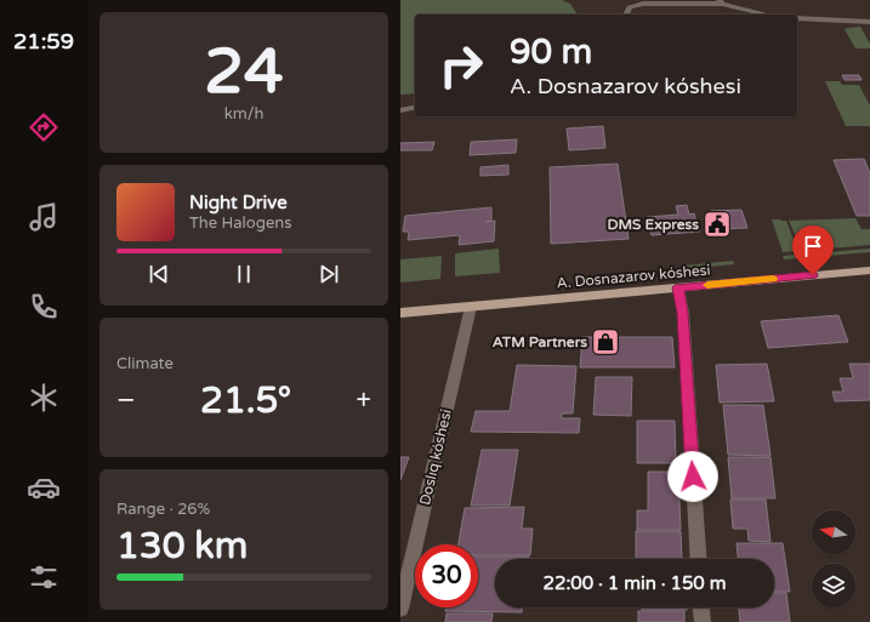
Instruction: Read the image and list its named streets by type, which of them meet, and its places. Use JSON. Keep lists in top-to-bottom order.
{
  "streets": {
    "main road": ["A. Dosnazarov kóshesi"],
    "street": ["Doslıq kóshesi"]
  },
  "crossings": [
    ["A. Dosnazarov kóshesi", "Doslıq kóshesi"]
  ],
  "places": {
    "public building": ["DMS Express"],
    "shop": ["ATM Partners"]
  },
  "north": "left",
  "page": {
    "tabs": "21:59",
    "tile": [
      ["24", "km/h"],
      "Climate",
      ["Range · 26%", "130 km"]
    ],
    "turn": ["90 m", "A. Dosnazarov kóshesi"],
    "song": ["Night Drive", "The Halogens"],
    "heat": ["−", "21.5°", "+"],
    "limit": "30",
    "trip": "22:00 · 1 min · 150 m"
  }
}
